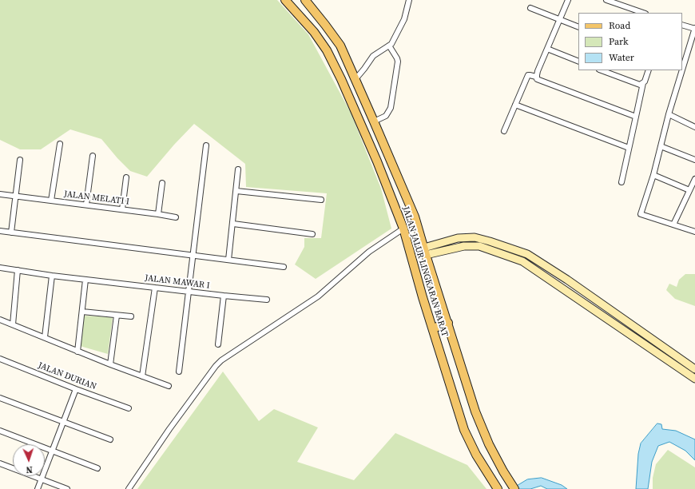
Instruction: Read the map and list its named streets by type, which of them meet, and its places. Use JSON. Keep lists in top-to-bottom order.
{
  "streets": {
    "main road": ["JALAN JALUR LINGKARAN BARAT"],
    "street": ["JALAN MELATI I", "JALAN MAWAR I", "JALAN DURIAN"]
  },
  "legend": ["Road", "Park", "Water"],
  "north": "bottom"
}
